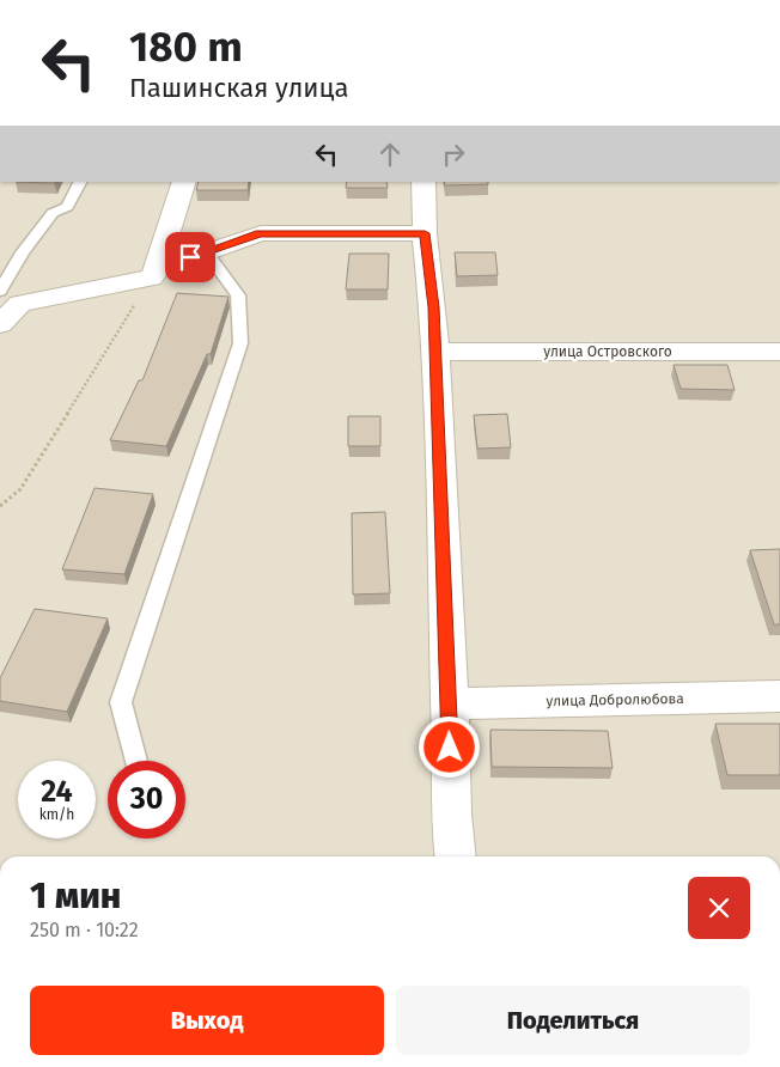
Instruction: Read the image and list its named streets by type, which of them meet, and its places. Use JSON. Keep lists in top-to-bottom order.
{
  "streets": {
    "street": ["улица Островского", "улица Добролюбова"]
  },
  "page": {
    "turn": ["180 m", "Пашинская улица"],
    "speed": "24 km/h",
    "limit": "30",
    "heading": ["1 мин", "250 m · 10:22"],
    "buttons": ["Выход", "Поделиться"]
  }
}
